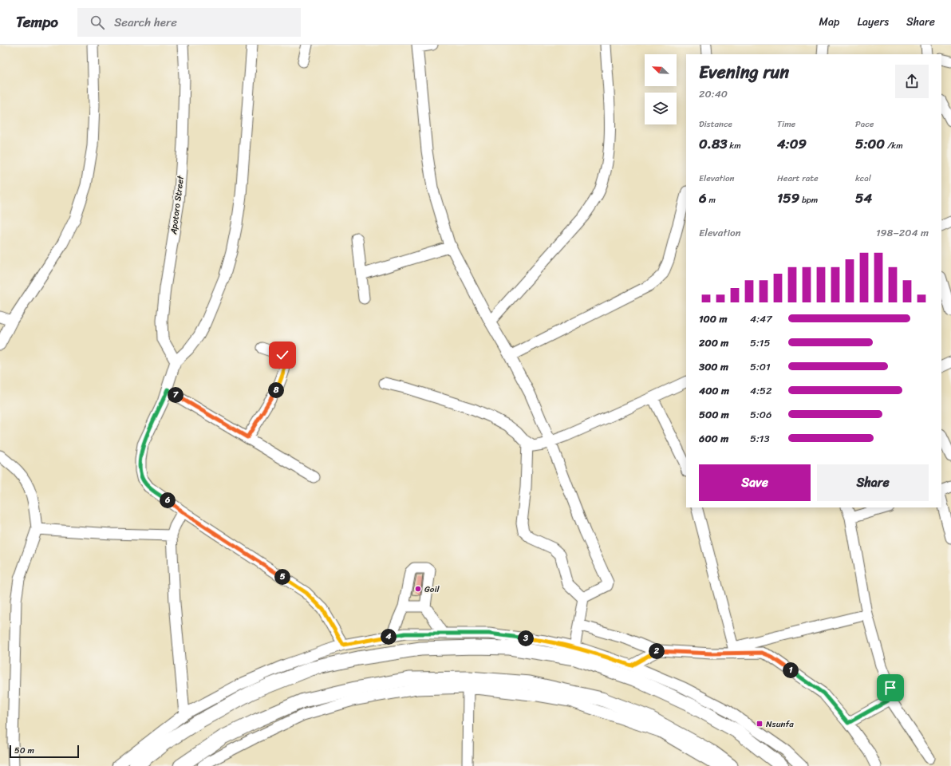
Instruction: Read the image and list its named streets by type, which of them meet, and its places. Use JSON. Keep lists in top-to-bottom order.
{
  "streets": {
    "street": ["Apotoro Street"]
  },
  "places": {
    "other": ["Goil"],
    "transit": ["Nsunfa"]
  },
  "scale_bar": "50 m",
  "north": "top left",
  "page": {
    "header": "Tempo",
    "search": "Search here",
    "nav": ["Map", "Layers", "Share"],
    "heading": ["Evening run", "20:40"],
    "stats": [
      ["Distance", "0.83 km"],
      ["Time", "4:09"],
      ["Pace", "5:00 /km"],
      ["Elevation", "6 m"],
      ["Heart rate", "159 bpm"],
      ["kcal", "54"]
    ],
    "chart": ["Elevation", "198–204 m"],
    "list": [
      {
        "name": "100 m",
        "note": "4:47"
      },
      {
        "name": "200 m",
        "note": "5:15"
      },
      {
        "name": "300 m",
        "note": "5:01"
      },
      {
        "name": "400 m",
        "note": "4:52"
      },
      {
        "name": "500 m",
        "note": "5:06"
      },
      {
        "name": "600 m",
        "note": "5:13"
      }
    ],
    "pins": [
      "8",
      "7",
      "6",
      "5",
      "4",
      "3",
      "2",
      "1"
    ],
    "buttons": ["Save", "Share"],
    "scale": "50 m"
  }
}
